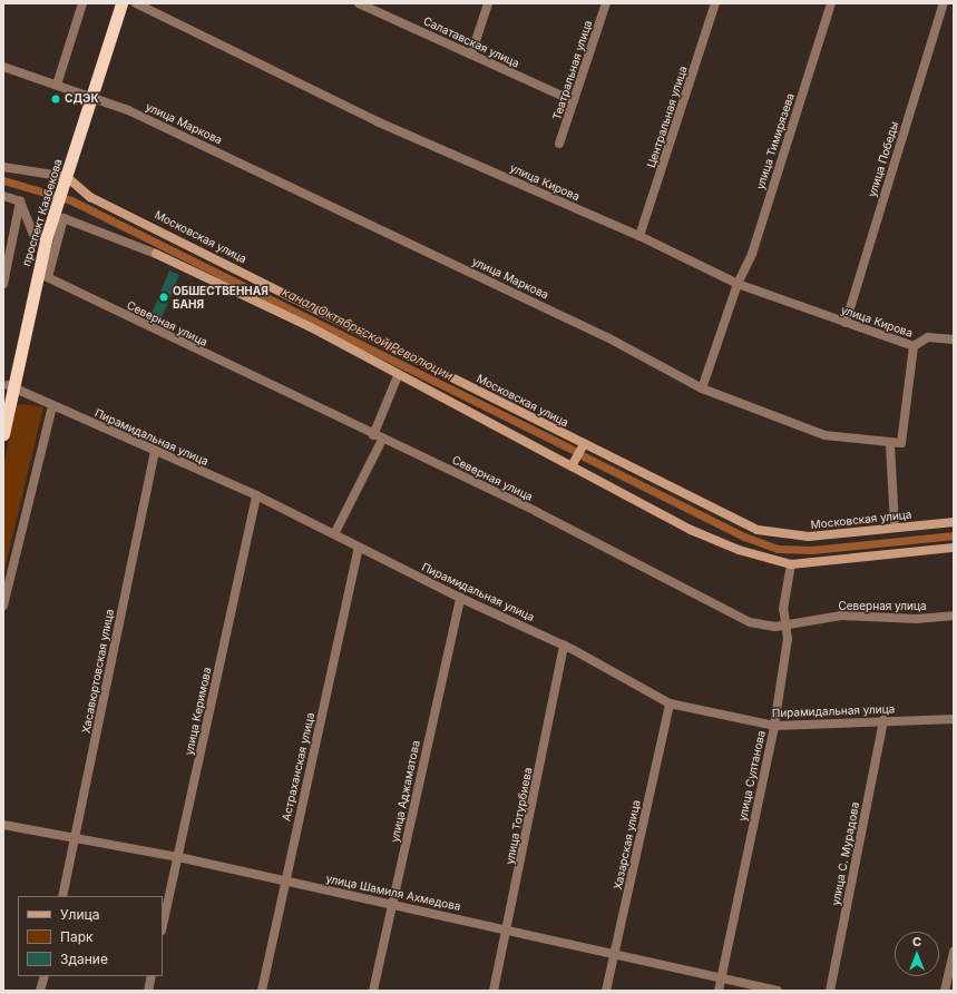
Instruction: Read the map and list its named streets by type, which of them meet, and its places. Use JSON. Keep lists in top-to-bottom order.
{
  "streets": {
    "highway": ["проспект Казбекова"],
    "main road": ["Московская улица"],
    "street": [
      "Салатавская улица",
      "Театральная улица",
      "Центральная улица",
      "улица Маркова",
      "улица Тимирязева",
      "улица Победы",
      "улица Кирова",
      "Северная улица",
      "Пирамидальная улица",
      "Хасавюртовская улица",
      "улица Керимова",
      "Астраханская улица",
      "улица Султанова",
      "улица Аджаматова",
      "улица Тотурбиева",
      "Хазарская улица",
      "улица С. Мурадова",
      "улица Шамиля Ахмедова"
    ]
  },
  "crossings": [
    ["Салатавская улица", "Театральная улица"],
    ["Центральная улица", "улица Кирова"],
    ["улица Маркова", "улица Тимирязева"],
    ["улица Маркова", "проспект Казбекова"],
    ["улица Тимирязева", "улица Кирова"],
    ["улица Победы", "улица Кирова"],
    ["проспект Казбекова", "Московская улица"],
    ["проспект Казбекова", "Северная улица"],
    ["проспект Казбекова", "Пирамидальная улица"],
    ["Северная улица", "улица Султанова"],
    ["Пирамидальная улица", "Хасавюртовская улица"],
    ["Пирамидальная улица", "улица Керимова"],
    ["Пирамидальная улица", "Астраханская улица"],
    ["Пирамидальная улица", "улица Султанова"],
    ["Пирамидальная улица", "улица Аджаматова"],
    ["Пирамидальная улица", "улица Тотурбиева"],
    ["Пирамидальная улица", "Хазарская улица"],
    ["Пирамидальная улица", "улица С. Мурадова"],
    ["Хасавюртовская улица", "улица Шамиля Ахмедова"],
    ["улица Керимова", "улица Шамиля Ахмедова"],
    ["Астраханская улица", "улица Шамиля Ахмедова"],
    ["улица Султанова", "улица Шамиля Ахмедова"],
    ["улица Аджаматова", "улица Шамиля Ахмедова"],
    ["улица Тотурбиева", "улица Шамиля Ахмедова"],
    ["Хазарская улица", "улица Шамиля Ахмедова"]
  ],
  "water": ["канал Октябрьской Революции"],
  "places": ["СДЭК", "ОБШЕСТВЕННАЯ БАНЯ"],
  "legend": ["Улица", "Парк", "Здание"],
  "north": "top"
}
